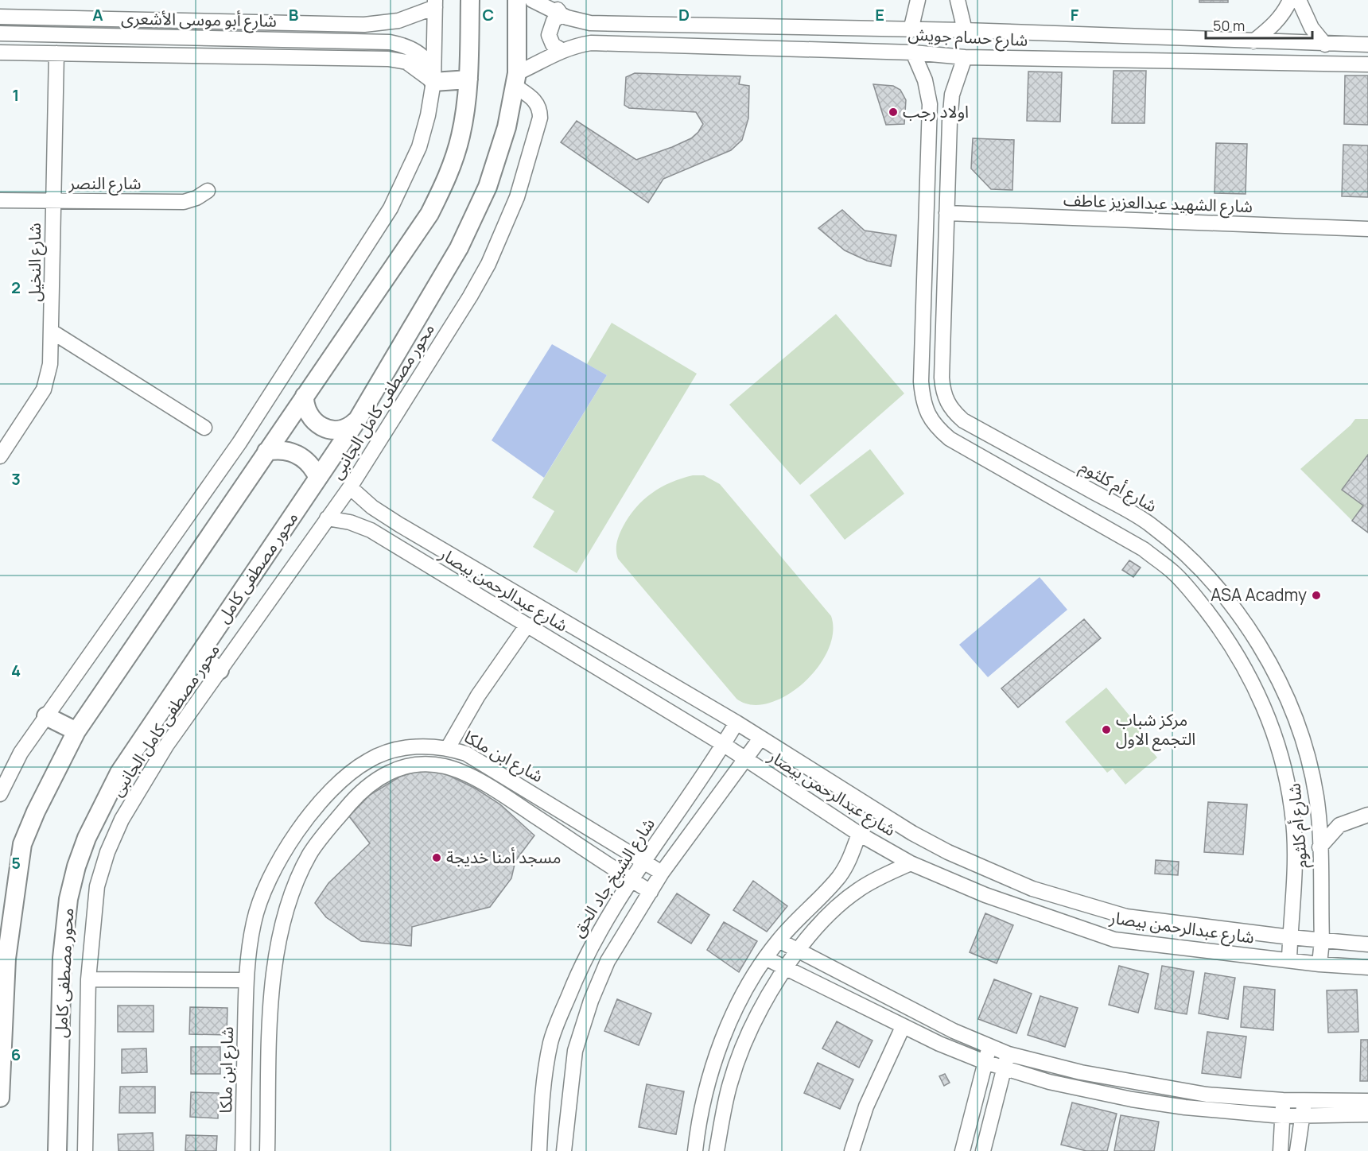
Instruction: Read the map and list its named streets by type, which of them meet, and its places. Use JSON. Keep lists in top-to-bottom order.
{
  "streets": {
    "main road": ["محور مصطفى كامل"],
    "street": [
      "شارع أبو موسى الأشعرى",
      "شارع حسام جويش",
      "شارع النصر",
      "شارع الشهيد عبدالعزيز عاطف",
      "شارع النخيل",
      "محور مصطفى كامل الجانبى",
      "شارع أم كلثوم",
      "شارع عبدالرحمن بيصار",
      "شارع ابن ملكا",
      "شارع الشيخ جاد الحق"
    ]
  },
  "crossings": [
    ["شارع حسام جويش", "محور مصطفى كامل الجانبى"],
    ["شارع حسام جويش", "شارع أم كلثوم"],
    ["شارع حسام جويش", "محور مصطفى كامل"],
    ["شارع النصر", "شارع النخيل"],
    ["شارع الشهيد عبدالعزيز عاطف", "شارع أم كلثوم"],
    ["محور مصطفى كامل الجانبى", "محور مصطفى كامل"],
    ["محور مصطفى كامل الجانبى", "شارع عبدالرحمن بيصار"],
    ["شارع أم كلثوم", "شارع عبدالرحمن بيصار"],
    ["شارع عبدالرحمن بيصار", "شارع الشيخ جاد الحق"],
    ["شارع ابن ملكا", "شارع الشيخ جاد الحق"]
  ],
  "places": [
    "اولاد رجب",
    "ASA Acadmy",
    "مركز شباب التجمع الاول",
    "مسجد أمنا خديجة"
  ],
  "scale_bar": "50 m",
  "grid": {
    "columns": [
      "A",
      "B",
      "C",
      "D",
      "E",
      "F"
    ],
    "rows": [
      "1",
      "2",
      "3",
      "4",
      "5",
      "6"
    ]
  }
}
